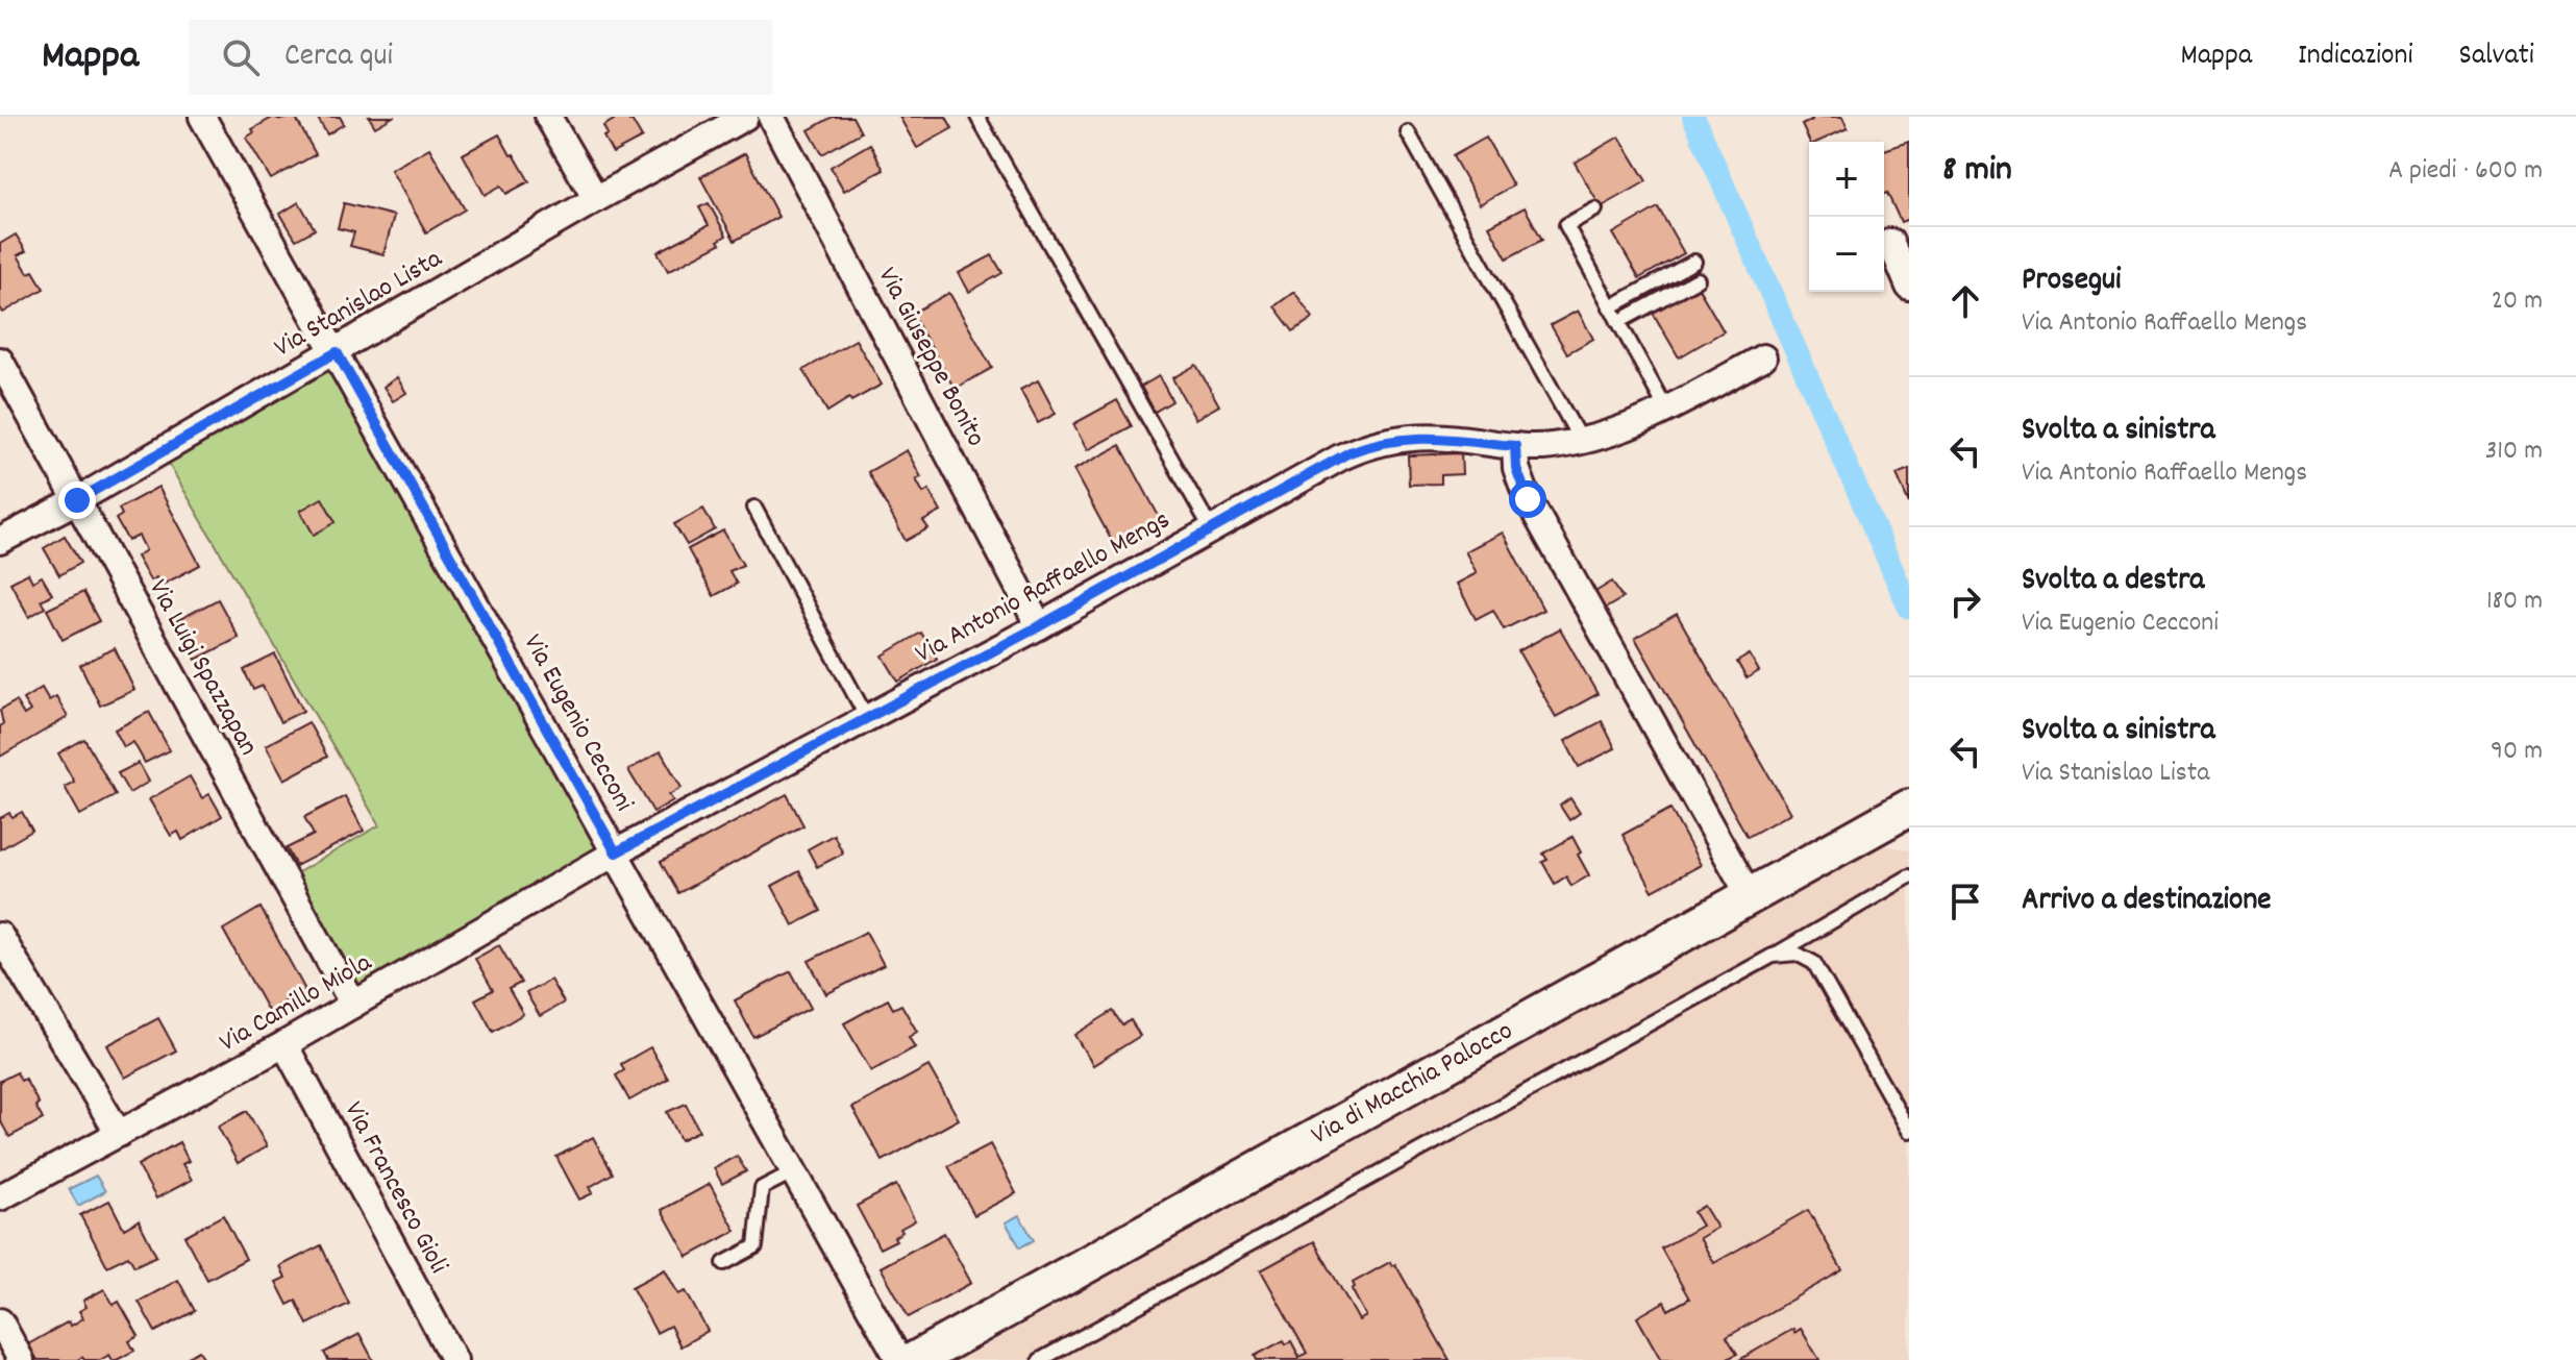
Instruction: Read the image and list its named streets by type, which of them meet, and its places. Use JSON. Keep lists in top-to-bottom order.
{
  "streets": {
    "street": [
      "Via Stanislao Lista",
      "Via Giuseppe Bonito",
      "Via Antonio Raffaello Mengs",
      "Via Luigi Spazzapan",
      "Via Eugenio Cecconi",
      "Via Camillo Miola",
      "Via di Macchia Palocco",
      "Via Francesco Gioli"
    ]
  },
  "crossings": [
    ["Via Stanislao Lista", "Via Luigi Spazzapan"],
    ["Via Stanislao Lista", "Via Eugenio Cecconi"],
    ["Via Giuseppe Bonito", "Via Antonio Raffaello Mengs"],
    ["Via Antonio Raffaello Mengs", "Via Eugenio Cecconi"],
    ["Via Antonio Raffaello Mengs", "Via Camillo Miola"],
    ["Via Luigi Spazzapan", "Via Camillo Miola"],
    ["Via Eugenio Cecconi", "Via Camillo Miola"],
    ["Via Camillo Miola", "Via Francesco Gioli"]
  ],
  "page": {
    "header": "Mappa",
    "search": "Cerca qui",
    "nav": ["Mappa", "Indicazioni", "Salvati"],
    "heading": ["8 min", "A piedi · 600 m"],
    "map_buttons": ["+", "−"],
    "list": [
      ["Prosegui", "Via Antonio Raffaello Mengs", "20 m"],
      ["Svolta a sinistra", "Via Antonio Raffaello Mengs", "310 m"],
      ["Svolta a destra", "Via Eugenio Cecconi", "180 m"],
      ["Svolta a sinistra", "Via Stanislao Lista", "90 m"],
      "Arrivo a destinazione"
    ]
  }
}
